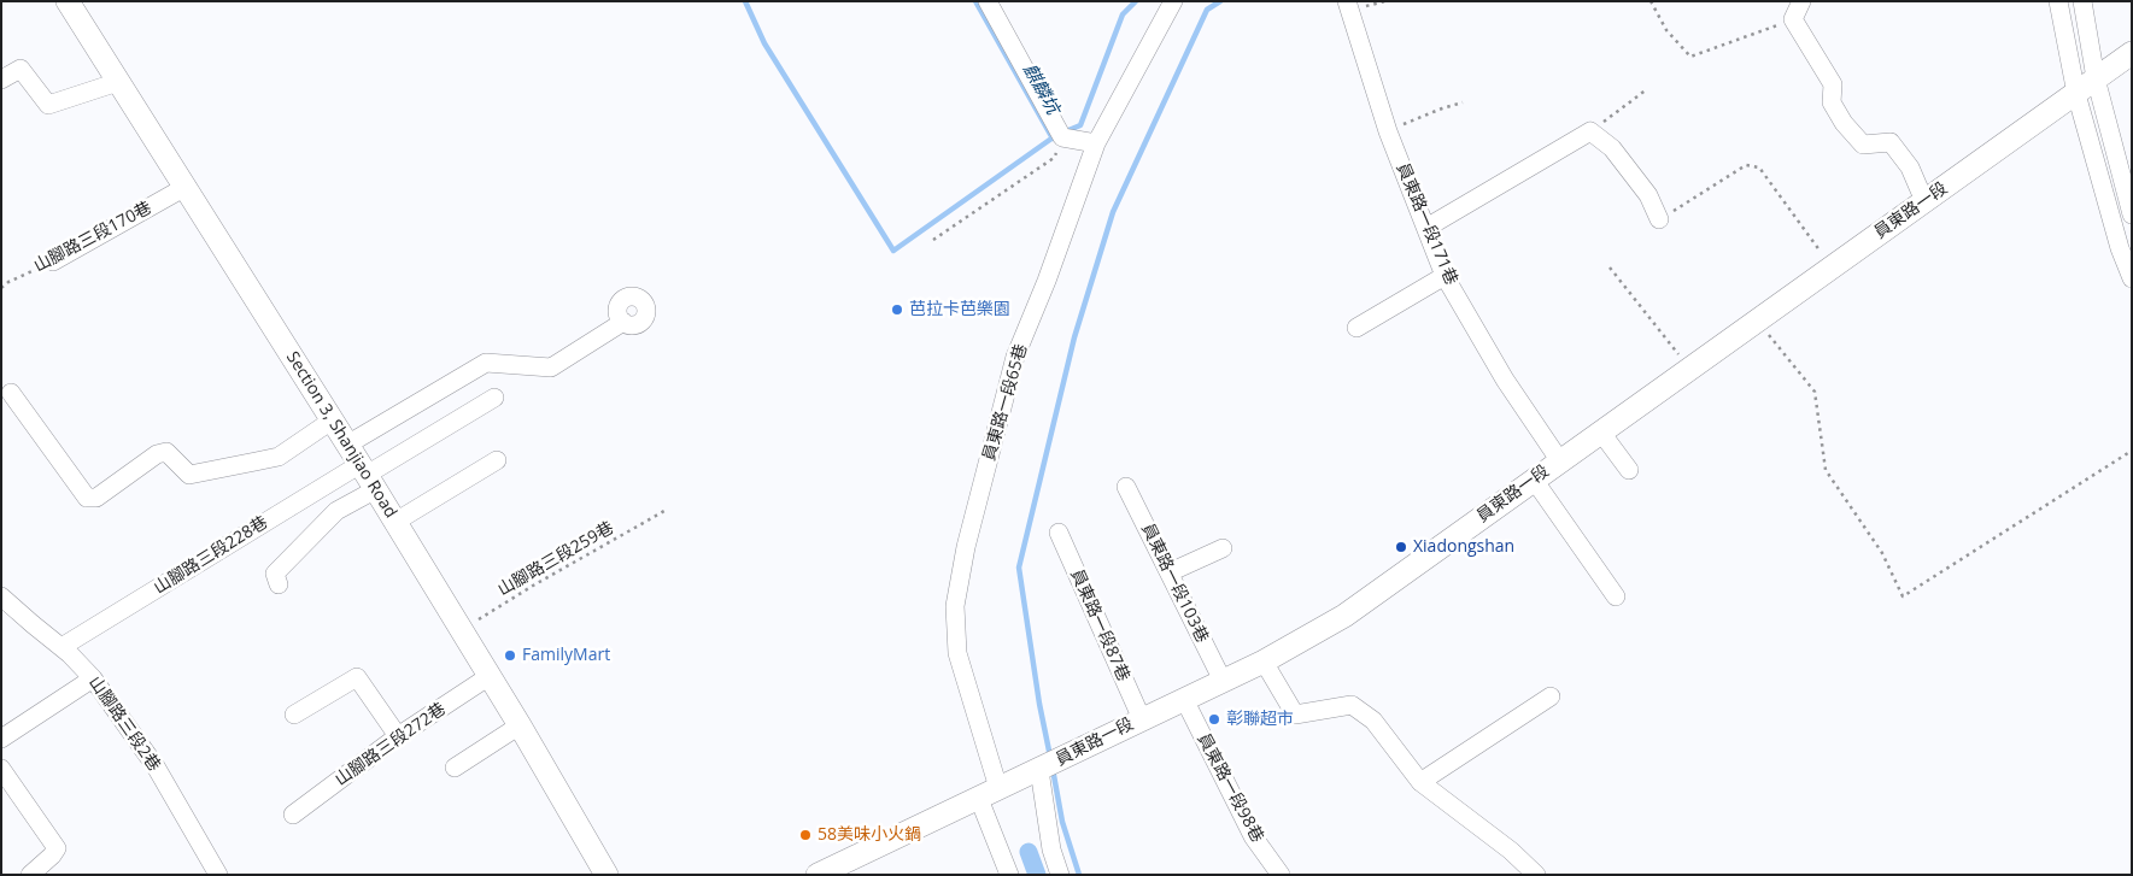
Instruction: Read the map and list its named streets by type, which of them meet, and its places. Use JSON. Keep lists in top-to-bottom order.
{
  "streets": {
    "main road": ["員東路一段", "Section 3, Shanjiao Road"],
    "street": [
      "員東路一段171巷",
      "山腳路三段170巷",
      "員東路一段65巷",
      "山腳路三段228巷",
      "員東路一段103巷",
      "員東路一段87巷",
      "山腳路三段2巷",
      "山腳路三段272巷",
      "員東路一段98巷"
    ],
    "path": ["山腳路三段259巷"]
  },
  "crossings": [
    ["員東路一段", "員東路一段171巷"],
    ["員東路一段", "員東路一段65巷"],
    ["員東路一段", "員東路一段103巷"],
    ["員東路一段", "員東路一段87巷"],
    ["員東路一段", "員東路一段98巷"],
    ["山腳路三段170巷", "Section 3, Shanjiao Road"],
    ["Section 3, Shanjiao Road", "山腳路三段228巷"],
    ["Section 3, Shanjiao Road", "山腳路三段259巷"],
    ["Section 3, Shanjiao Road", "山腳路三段272巷"],
    ["山腳路三段228巷", "山腳路三段2巷"]
  ],
  "water": ["麒麟坑"],
  "places": [
    "芭拉卡芭樂園",
    "Xiadongshan",
    "FamilyMart",
    "彰聯超市",
    "58美味小火鍋"
  ]
}
